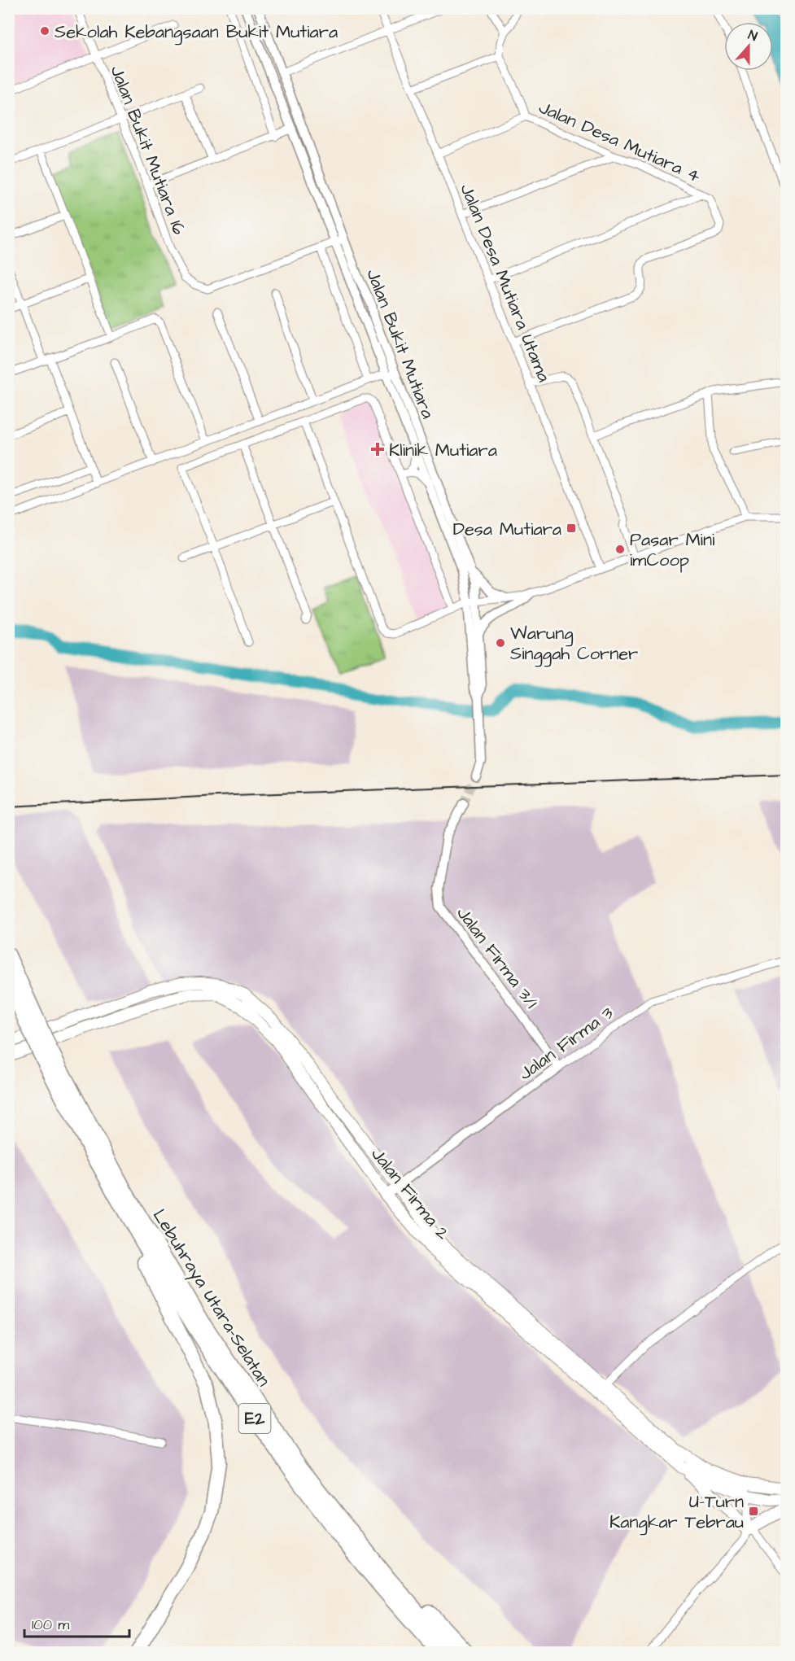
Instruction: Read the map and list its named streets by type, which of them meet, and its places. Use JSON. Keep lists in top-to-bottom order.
{
  "streets": {
    "highway": ["Lebuhraya Utara–Selatan", "E2"],
    "main road": ["Jalan Firma 2"],
    "street": [
      "Jalan Desa Mutiara 4",
      "Jalan Bukit Mutiara 16",
      "Jalan Desa Mutiara Utama",
      "Jalan Bukit Mutiara",
      "Jalan Firma 3/1",
      "Jalan Firma 3"
    ]
  },
  "crossings": [
    ["Jalan Desa Mutiara 4", "Jalan Desa Mutiara Utama"],
    ["Jalan Firma 3/1", "Jalan Firma 3"],
    ["Jalan Firma 3", "Jalan Firma 2"]
  ],
  "places": {
    "other": ["Sekolah Kebangsaan Bukit Mutiara", "Pasar Mini imCoop", "Warung Singgah Corner"],
    "health": ["Klinik Mutiara"],
    "transit": ["Desa Mutiara", "U-Turn Kangkar Tebrau"]
  },
  "scale_bar": "100 m",
  "north": "top"
}
